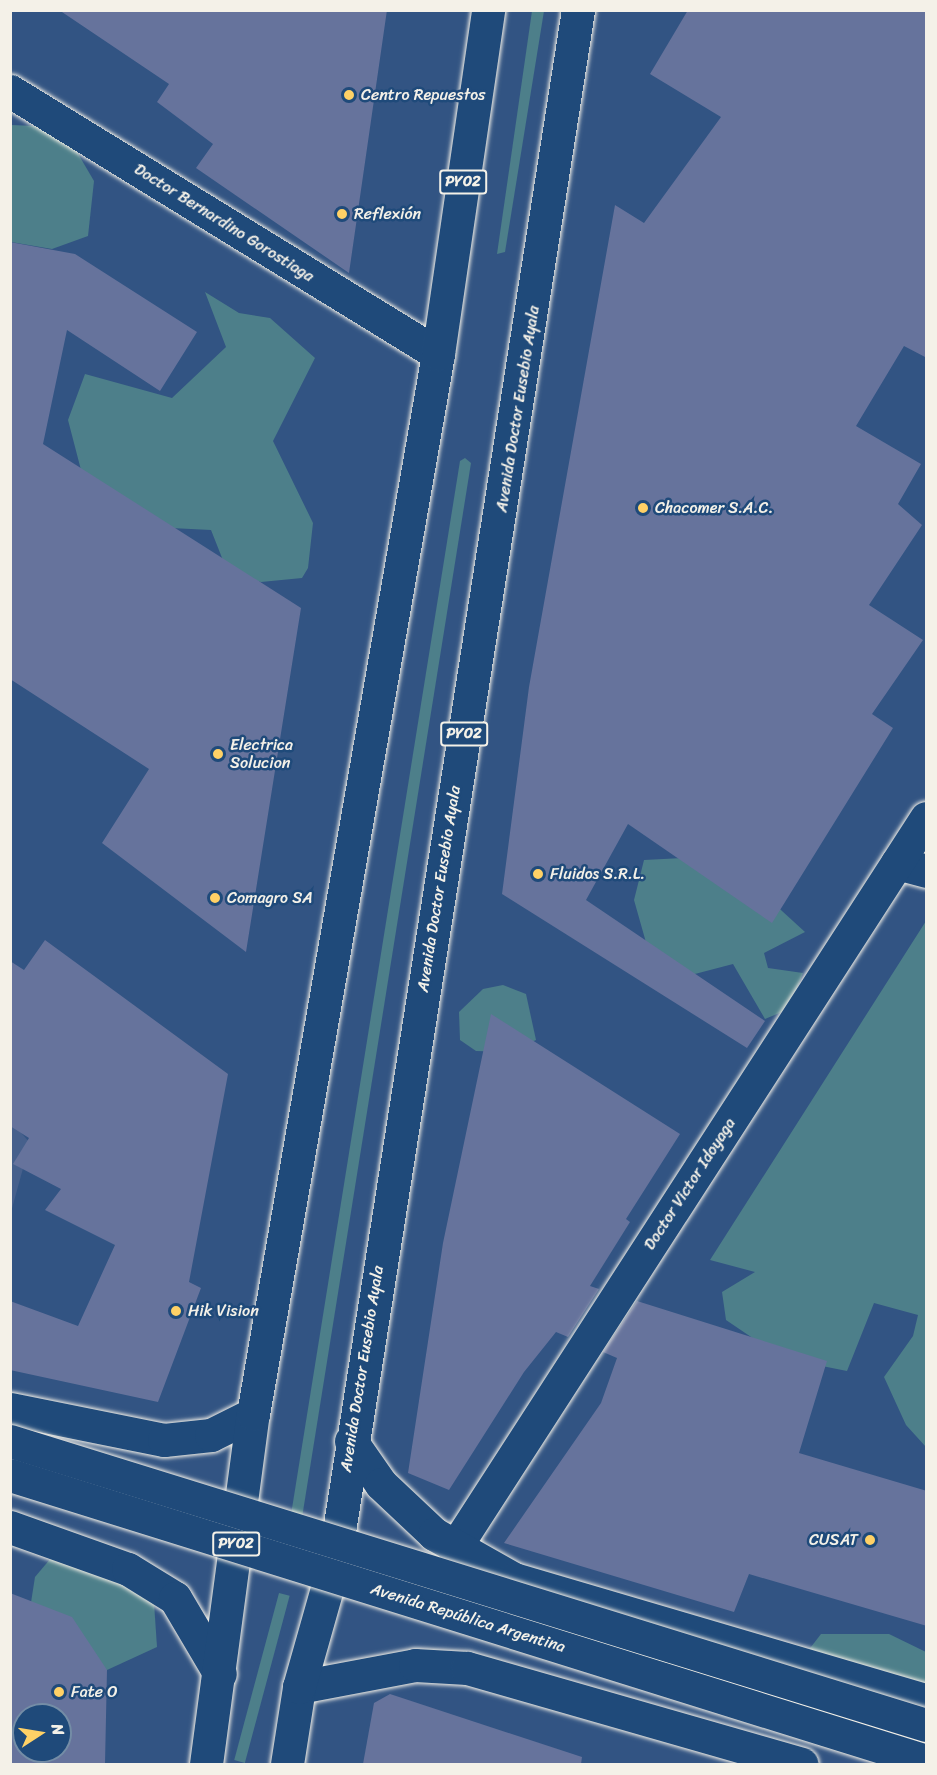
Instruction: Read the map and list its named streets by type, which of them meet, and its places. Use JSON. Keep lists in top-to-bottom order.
{
  "streets": {
    "main road": [
      "PY02",
      "Doctor Bernardino Gorostiaga",
      "Avenida Doctor Eusebio Ayala",
      "Doctor Victor Idoyaga",
      "Avenida República Argentina"
    ]
  },
  "crossings": [
    ["PY02", "Doctor Bernardino Gorostiaga"]
  ],
  "places": [
    "Centro Repuestos",
    "Reflexión",
    "Chacomer S.A.C.",
    "Electrica Solucion",
    "Fluidos S.R.L.",
    "Comagro SA",
    "Hik Vision",
    "CUSAT",
    "Fate O"
  ],
  "north": "right"
}
